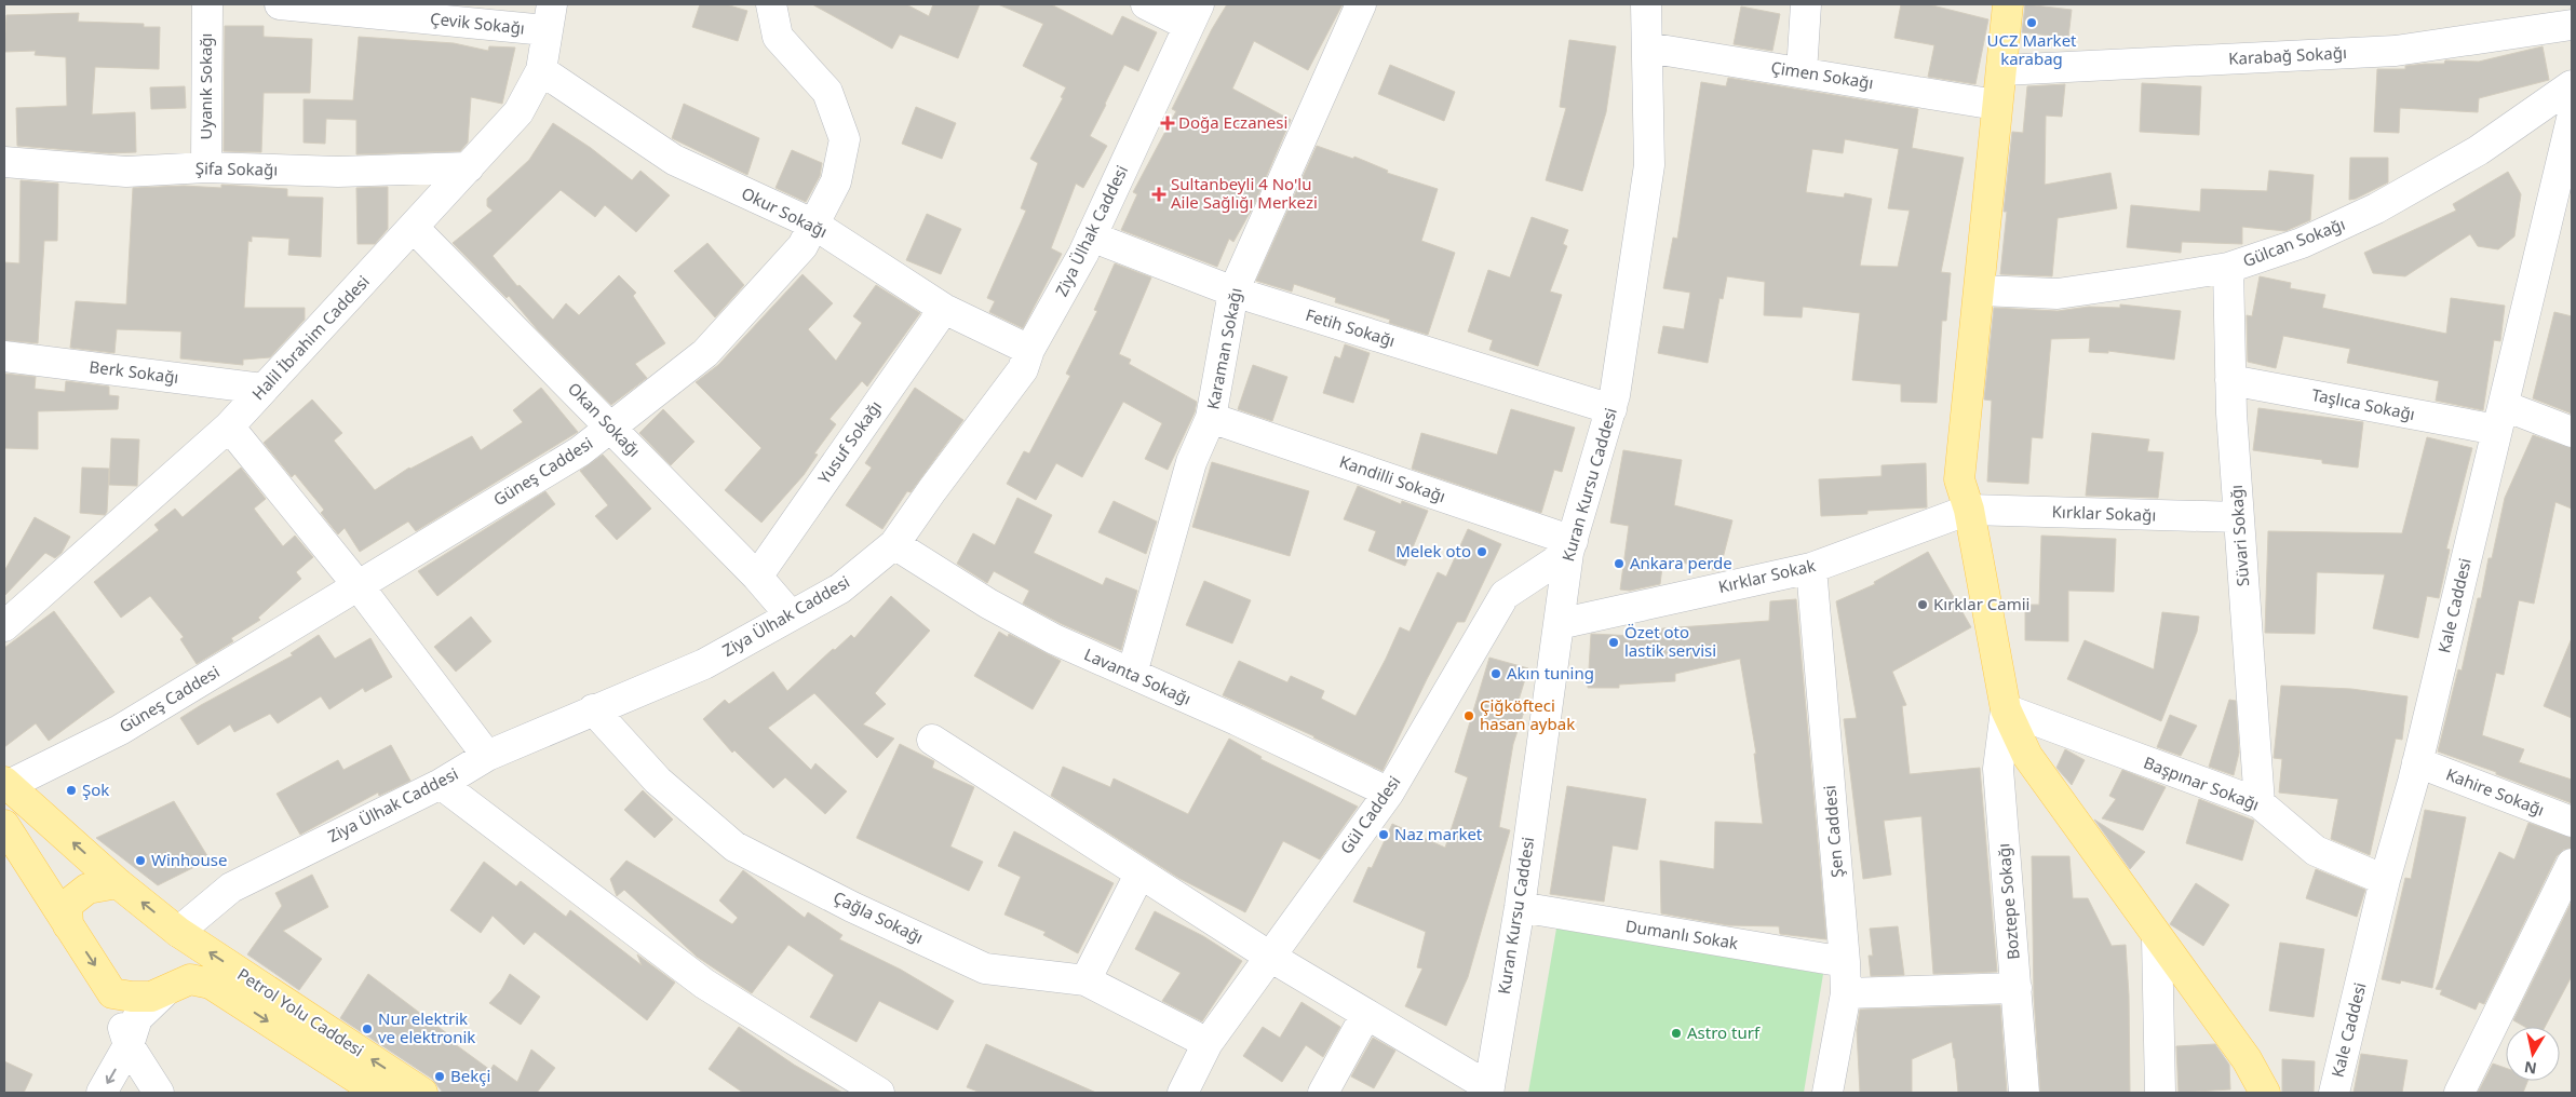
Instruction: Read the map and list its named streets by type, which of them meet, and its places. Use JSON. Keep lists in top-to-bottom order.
{
  "streets": {
    "main road": ["Petrol Yolu Caddesi"],
    "street": [
      "Çevik Sokağı",
      "Karabağ Sokağı",
      "Çimen Sokağı",
      "Uyanık Sokağı",
      "Şifa Sokağı",
      "Okur Sokağı",
      "Ziya Ülhak Caddesi",
      "Gülcan Sokağı",
      "Fetih Sokağı",
      "Halil İbrahim Caddesi",
      "Karaman Sokağı",
      "Berk Sokağı",
      "Taşlıca Sokağı",
      "Okan Sokağı",
      "Yusuf Sokağı",
      "Güneş Caddesi",
      "Kandilli Sokağı",
      "Kuran Kursu Caddesi",
      "Kırklar Sokağı",
      "Süvari Sokağı",
      "Kırklar Sokak",
      "Kale Caddesi",
      "Lavanta Sokağı",
      "Başpınar Sokağı",
      "Kahire Sokağı",
      "Gül Caddesi",
      "Şen Caddesi",
      "Boztepe Sokağı",
      "Çağla Sokağı",
      "Dumanlı Sokak"
    ]
  },
  "crossings": [
    ["Çevik Sokağı", "Halil İbrahim Caddesi"],
    ["Çimen Sokağı", "Kuran Kursu Caddesi"],
    ["Uyanık Sokağı", "Şifa Sokağı"],
    ["Şifa Sokağı", "Halil İbrahim Caddesi"],
    ["Okur Sokağı", "Ziya Ülhak Caddesi"],
    ["Okur Sokağı", "Halil İbrahim Caddesi"],
    ["Okur Sokağı", "Yusuf Sokağı"],
    ["Okur Sokağı", "Güneş Caddesi"],
    ["Ziya Ülhak Caddesi", "Fetih Sokağı"],
    ["Ziya Ülhak Caddesi", "Okan Sokağı"],
    ["Ziya Ülhak Caddesi", "Lavanta Sokağı"],
    ["Ziya Ülhak Caddesi", "Çağla Sokağı"],
    ["Ziya Ülhak Caddesi", "Petrol Yolu Caddesi"],
    ["Gülcan Sokağı", "Süvari Sokağı"],
    ["Fetih Sokağı", "Karaman Sokağı"],
    ["Fetih Sokağı", "Kuran Kursu Caddesi"],
    ["Halil İbrahim Caddesi", "Berk Sokağı"],
    ["Halil İbrahim Caddesi", "Okan Sokağı"],
    ["Karaman Sokağı", "Kandilli Sokağı"],
    ["Karaman Sokağı", "Lavanta Sokağı"],
    ["Taşlıca Sokağı", "Süvari Sokağı"],
    ["Taşlıca Sokağı", "Kale Caddesi"],
    ["Okan Sokağı", "Yusuf Sokağı"],
    ["Okan Sokağı", "Güneş Caddesi"],
    ["Güneş Caddesi", "Petrol Yolu Caddesi"],
    ["Kandilli Sokağı", "Kuran Kursu Caddesi"],
    ["Kandilli Sokağı", "Gül Caddesi"],
    ["Kuran Kursu Caddesi", "Kırklar Sokak"],
    ["Kuran Kursu Caddesi", "Gül Caddesi"],
    ["Kuran Kursu Caddesi", "Dumanlı Sokak"],
    ["Kırklar Sokağı", "Süvari Sokağı"],
    ["Kırklar Sokağı", "Kırklar Sokak"],
    ["Süvari Sokağı", "Başpınar Sokağı"],
    ["Kırklar Sokak", "Şen Caddesi"],
    ["Kale Caddesi", "Başpınar Sokağı"],
    ["Kale Caddesi", "Kahire Sokağı"],
    ["Lavanta Sokağı", "Gül Caddesi"],
    ["Başpınar Sokağı", "Boztepe Sokağı"],
    ["Gül Caddesi", "Çağla Sokağı"],
    ["Şen Caddesi", "Dumanlı Sokak"]
  ],
  "places": {
    "other": [
      "UCZ Market karabag",
      "Melek oto",
      "Ankara perde",
      "Kırklar Camii",
      "Özet oto lastik servisi",
      "Akın tuning",
      "Çiğköfteci hasan aybak",
      "Şok",
      "Naz market",
      "Winhouse",
      "Nur elektrik ve elektronik",
      "Astro turf",
      "Bekçi"
    ],
    "health": ["Doğa Eczanesi", "Sultanbeyli 4 No'lu Aile Sağlığı Merkezi"]
  },
  "north": "bottom"
}
